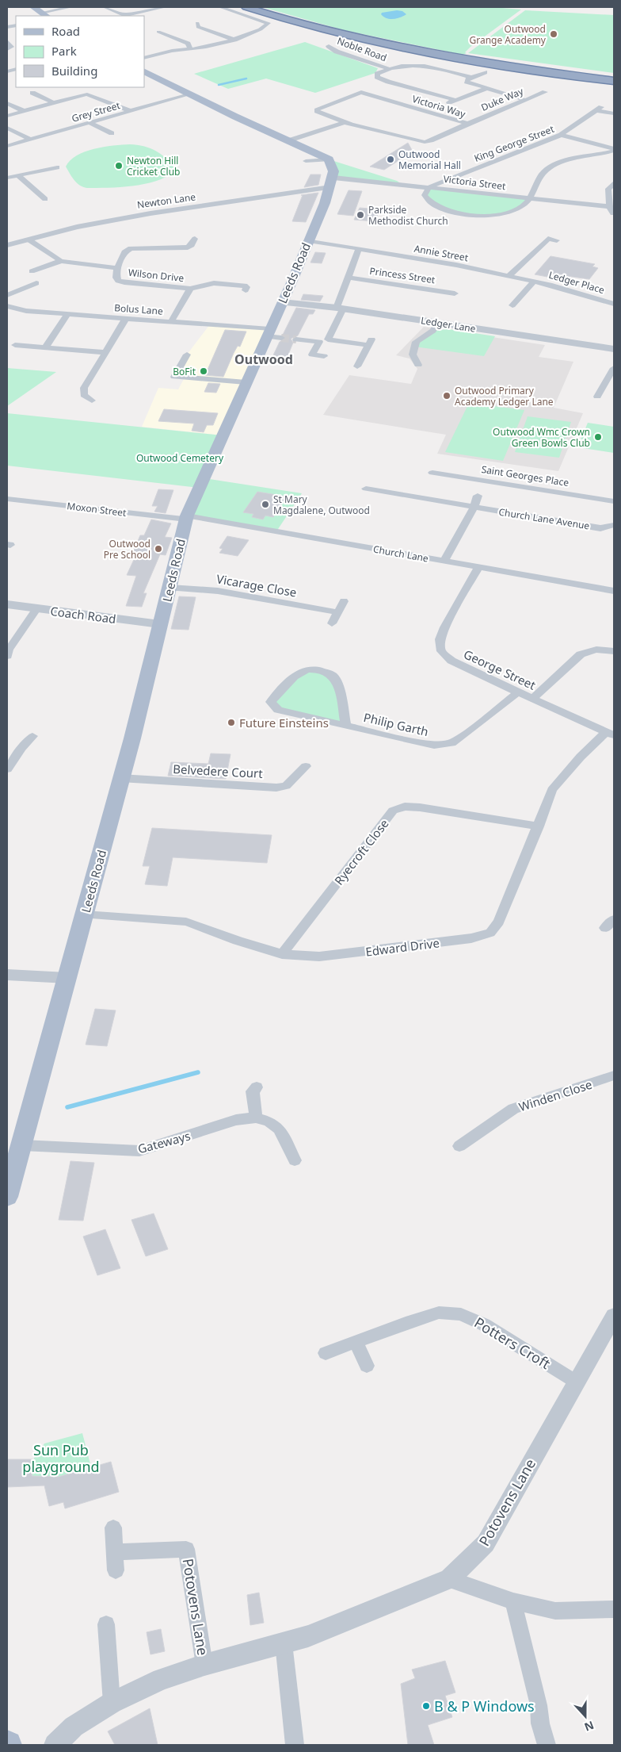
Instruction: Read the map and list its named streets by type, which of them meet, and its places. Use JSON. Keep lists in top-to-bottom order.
{
  "streets": {
    "main road": ["Leeds Road"],
    "street": [
      "Noble Road",
      "Duke Way",
      "Victoria Way",
      "Grey Street",
      "King George Street",
      "Victoria Street",
      "Newton Lane",
      "Annie Street",
      "Wilson Drive",
      "Princess Street",
      "Ledger Place",
      "Bolus Lane",
      "Ledger Lane",
      "Saint Georges Place",
      "Moxon Street",
      "Church Lane Avenue",
      "Church Lane",
      "Vicarage Close",
      "Coach Road",
      "George Street",
      "Philip Garth",
      "Belvedere Court",
      "Ryecroft Close",
      "Edward Drive",
      "Winden Close",
      "Gateways",
      "Potters Croft",
      "Potovens Lane"
    ]
  },
  "crossings": [
    ["Noble Road", "Duke Way"],
    ["Duke Way", "Victoria Way"],
    ["King George Street", "Victoria Street"],
    ["Victoria Street", "Newton Lane"],
    ["Victoria Street", "Leeds Road"],
    ["Newton Lane", "Leeds Road"],
    ["Newton Lane", "Wilson Drive"],
    ["Annie Street", "Leeds Road"],
    ["Annie Street", "Ledger Place"],
    ["Leeds Road", "Bolus Lane"],
    ["Leeds Road", "Ledger Lane"],
    ["Leeds Road", "Moxon Street"],
    ["Leeds Road", "Church Lane"],
    ["Leeds Road", "Vicarage Close"],
    ["Leeds Road", "Coach Road"],
    ["Leeds Road", "Belvedere Court"],
    ["Leeds Road", "Edward Drive"],
    ["Leeds Road", "Gateways"],
    ["Wilson Drive", "Bolus Lane"],
    ["Moxon Street", "Church Lane"],
    ["Church Lane", "George Street"],
    ["George Street", "Philip Garth"],
    ["George Street", "Edward Drive"],
    ["Ryecroft Close", "Edward Drive"],
    ["Potters Croft", "Potovens Lane"]
  ],
  "districts": ["Outwood"],
  "parks": ["Outwood Cemetery", "Sun Pub playground"],
  "places": [
    "Outwood Grange Academy",
    "Outwood Memorial Hall",
    "Newton Hill Cricket Club",
    "Parkside Methodist Church",
    "BoFit",
    "Outwood Primary Academy Ledger Lane",
    "Outwood Wmc Crown Green Bowls Club",
    "St Mary Magdalene, Outwood",
    "Outwood Pre School",
    "Future Einsteins",
    "B & P Windows"
  ],
  "legend": ["Road", "Park", "Building"],
  "north": "bottom"
}
